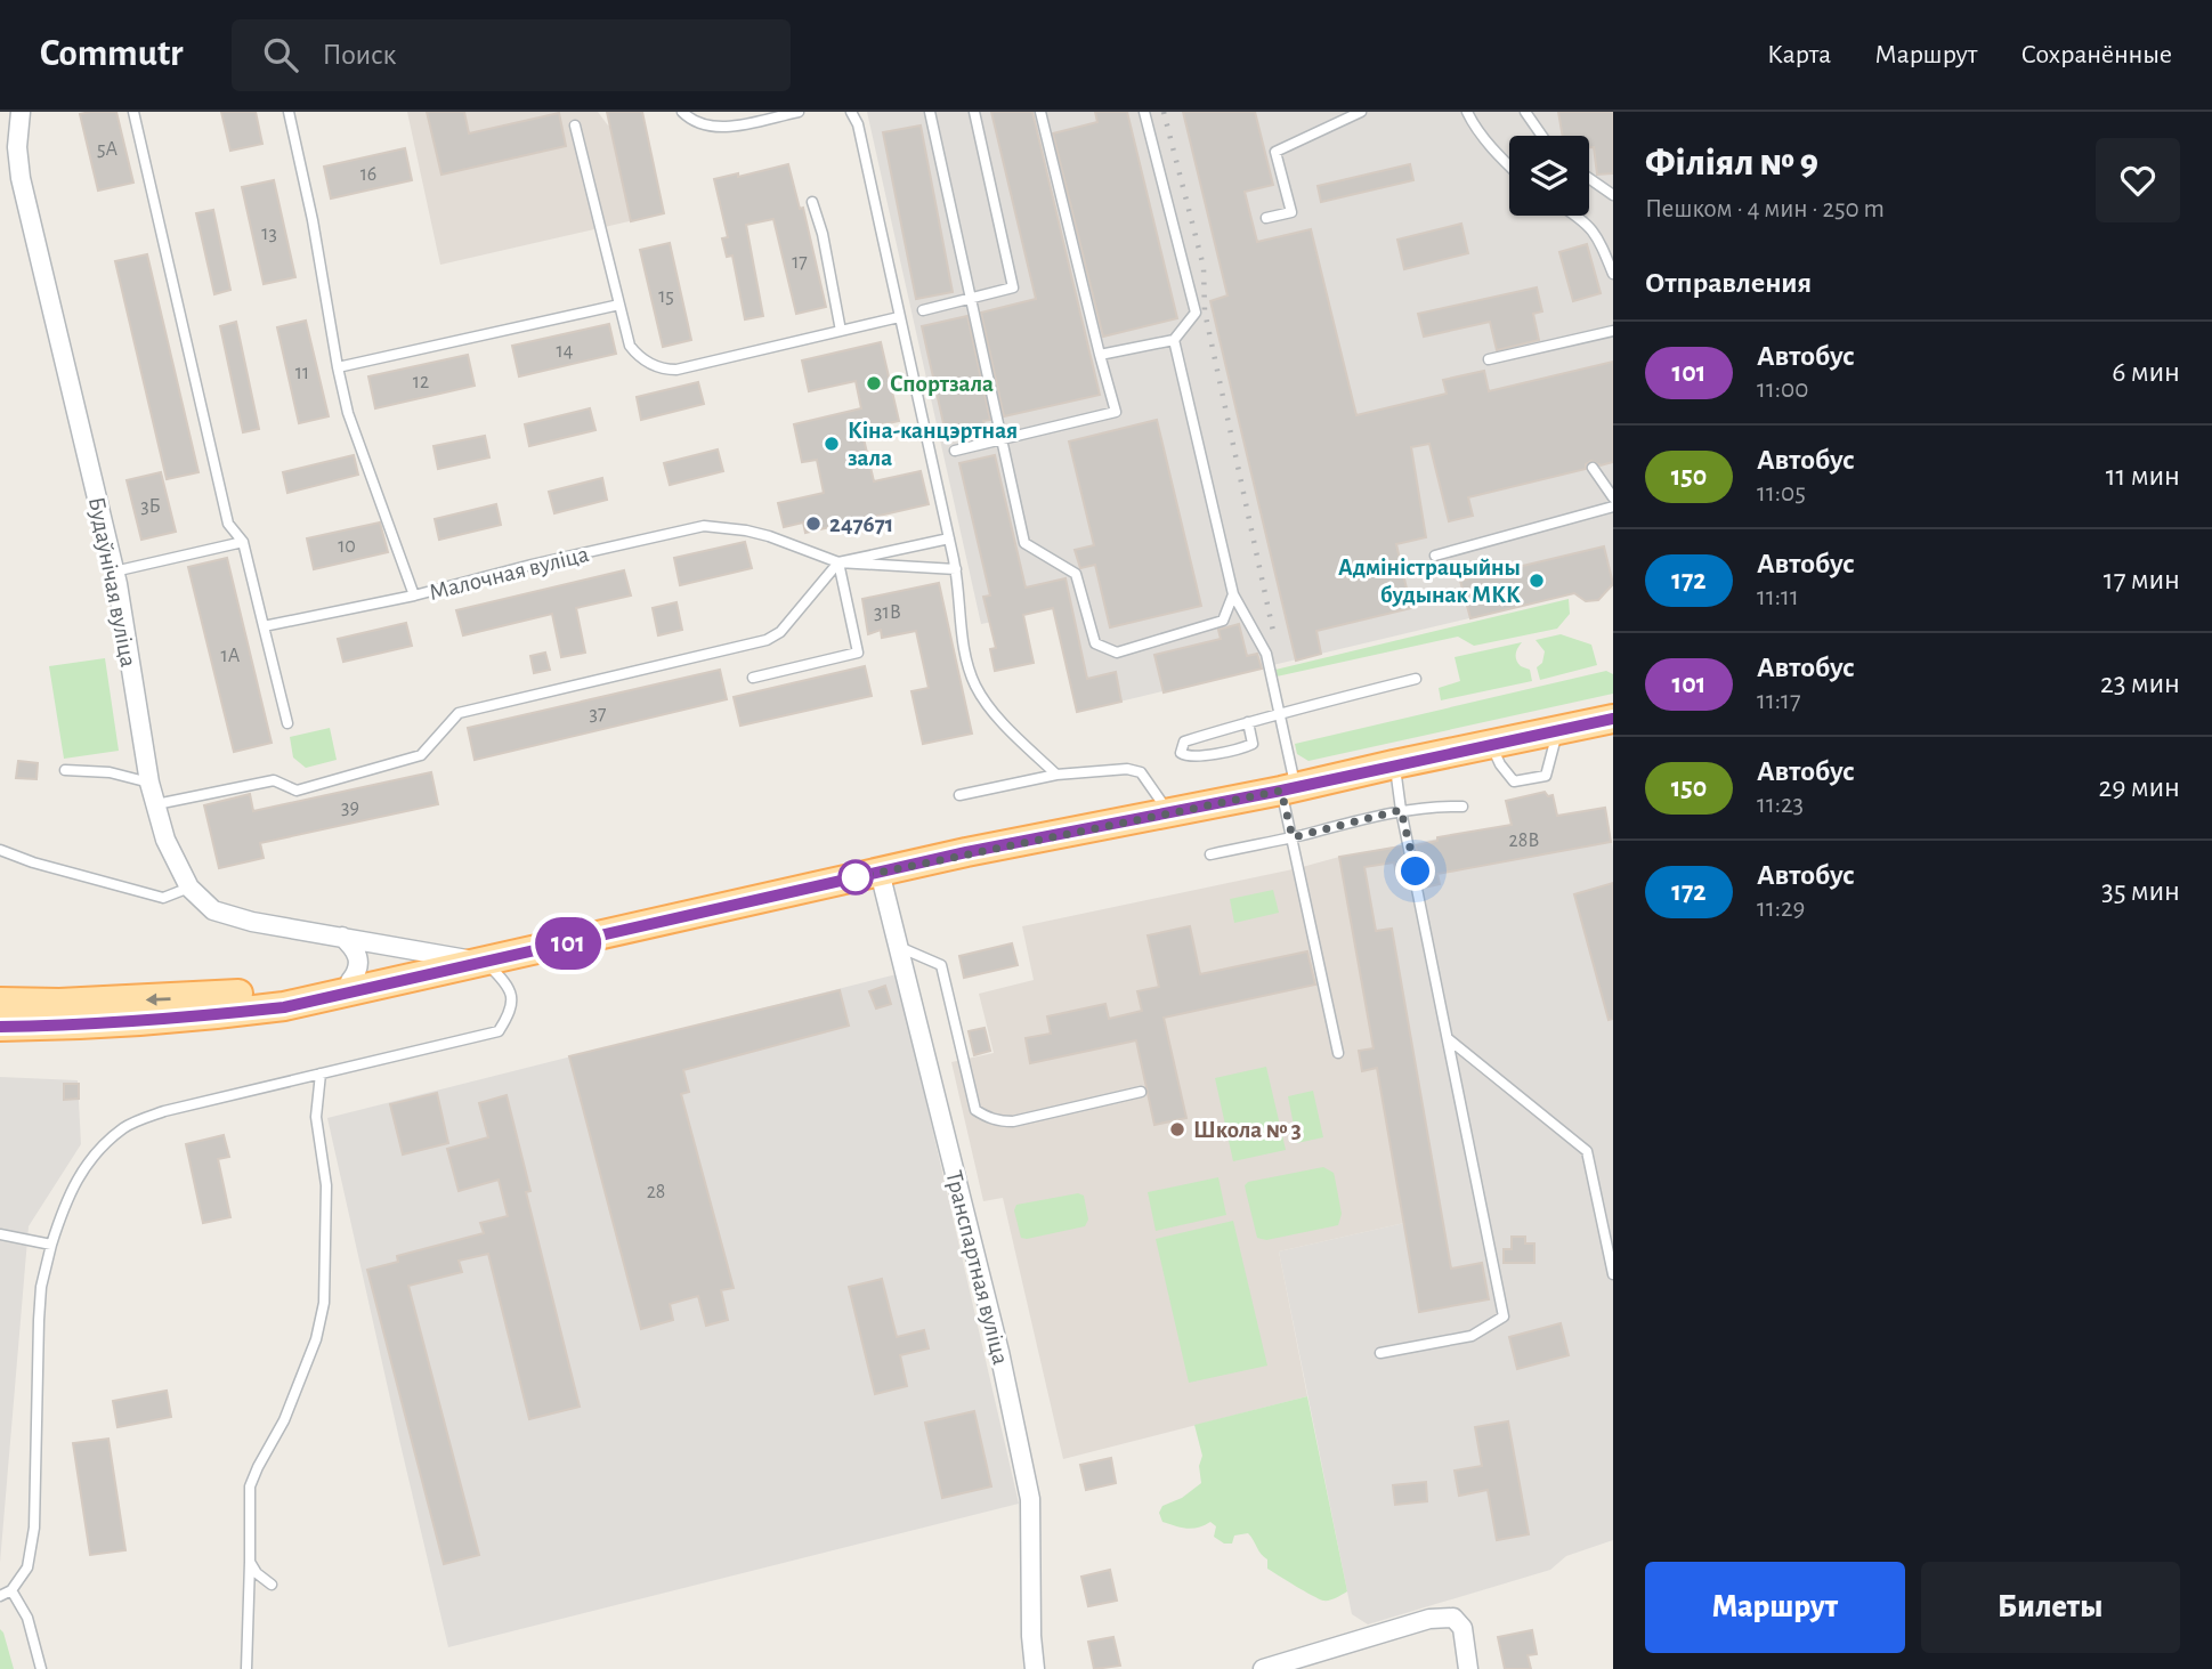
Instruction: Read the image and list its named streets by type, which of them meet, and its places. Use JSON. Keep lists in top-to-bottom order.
{
  "streets": {
    "street": ["Будаўнічая вуліца", "Транспартная вуліца"],
    "lane": ["Малочная вуліца"]
  },
  "places": [
    "Спортзала",
    "Кіна-канцэртная зала",
    "247671",
    "Адміністрацыйны будынак МКК",
    "Школа № 3"
  ],
  "lines": ["bus line 101"],
  "house_numbers": [
    "5А",
    "16",
    "13",
    "17",
    "15",
    "14",
    "11",
    "12",
    "3Б",
    "10",
    "31В",
    "1А",
    "37",
    "39",
    "28В",
    "28"
  ],
  "page": {
    "header": "Commutr",
    "search": "Поиск",
    "nav": ["Карта", "Маршрут", "Сохранённые"],
    "on_map": "101",
    "heading": [
      ["Філіял № 9", "Пешком · 4 мин · 250 m"],
      "Отправления"
    ],
    "list": [
      {
        "mark": "101",
        "name": "Автобус",
        "note": "11:00",
        "value": "6 мин"
      },
      {
        "mark": "150",
        "name": "Автобус",
        "note": "11:05",
        "value": "11 мин"
      },
      {
        "mark": "172",
        "name": "Автобус",
        "note": "11:11",
        "value": "17 мин"
      },
      {
        "mark": "101",
        "name": "Автобус",
        "note": "11:17",
        "value": "23 мин"
      },
      {
        "mark": "150",
        "name": "Автобус",
        "note": "11:23",
        "value": "29 мин"
      },
      {
        "mark": "172",
        "name": "Автобус",
        "note": "11:29",
        "value": "35 мин"
      }
    ],
    "buttons": ["Маршрут", "Билеты"]
  }
}
